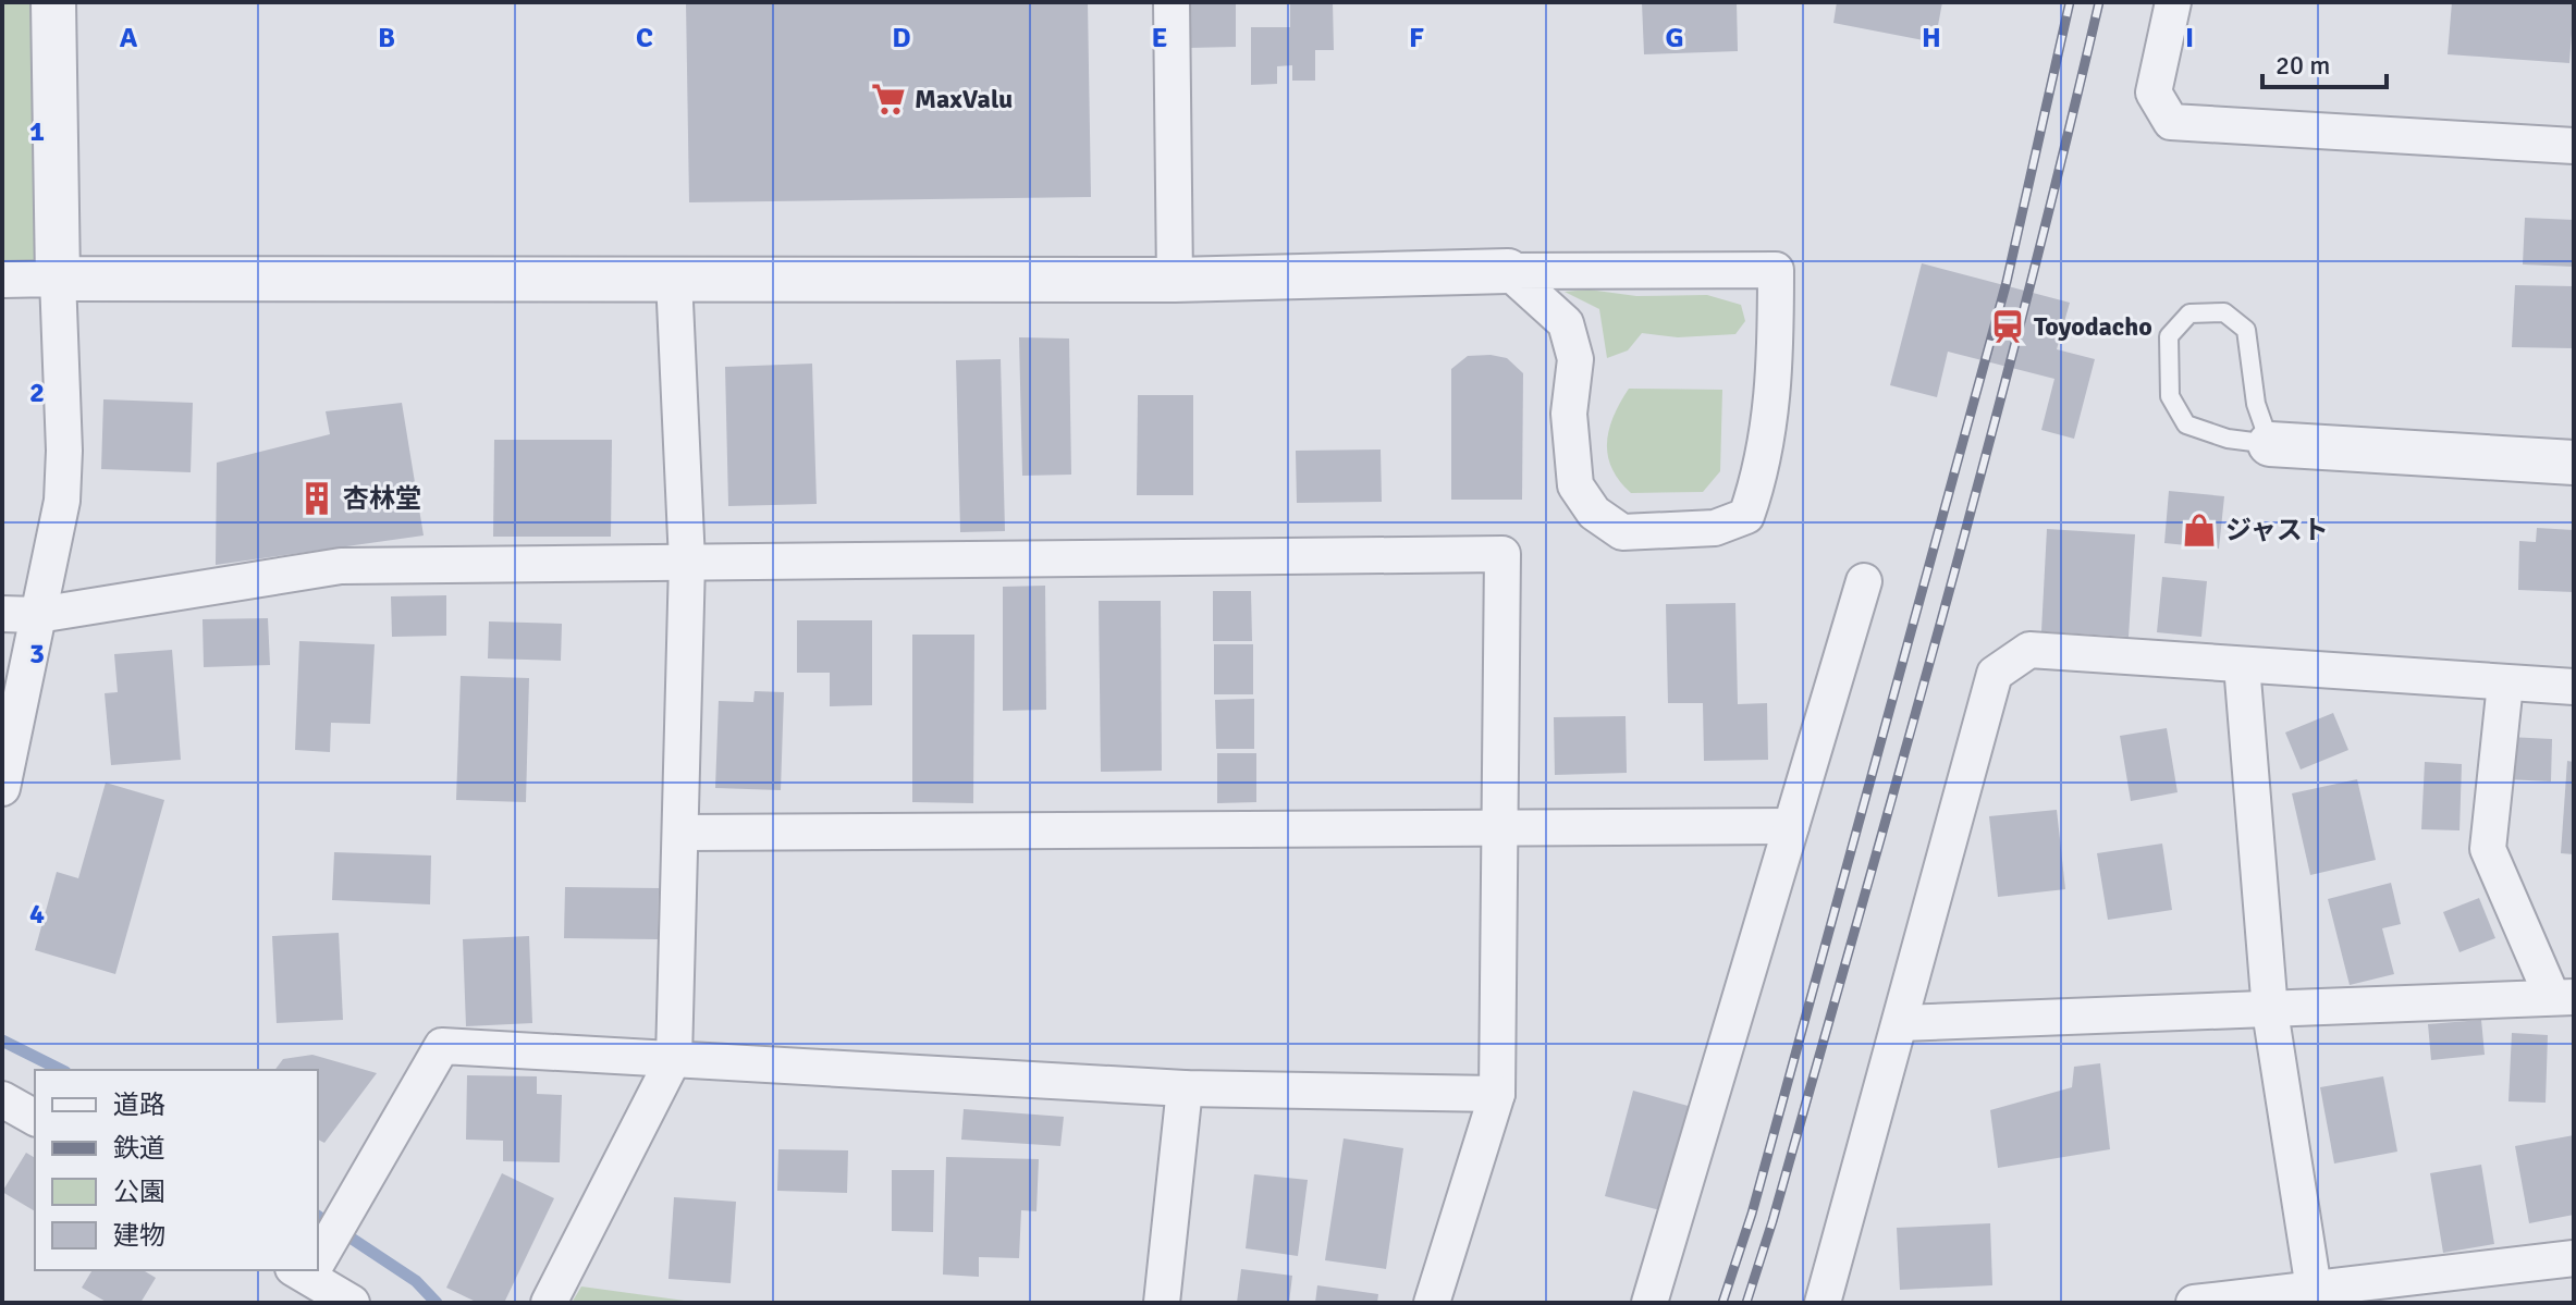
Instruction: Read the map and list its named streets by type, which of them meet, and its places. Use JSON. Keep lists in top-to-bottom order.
{
  "places": {
    "supermarket": ["MaxValu"],
    "station": ["Toyodacho"],
    "building": ["杏林堂"],
    "shop": ["ジャスト"]
  },
  "legend": [
    "道路",
    "鉄道",
    "公園",
    "建物"
  ],
  "scale_bar": "20 m",
  "grid": {
    "columns": [
      "A",
      "B",
      "C",
      "D",
      "E",
      "F",
      "G",
      "H",
      "I"
    ],
    "rows": [
      "1",
      "2",
      "3",
      "4"
    ]
  }
}
